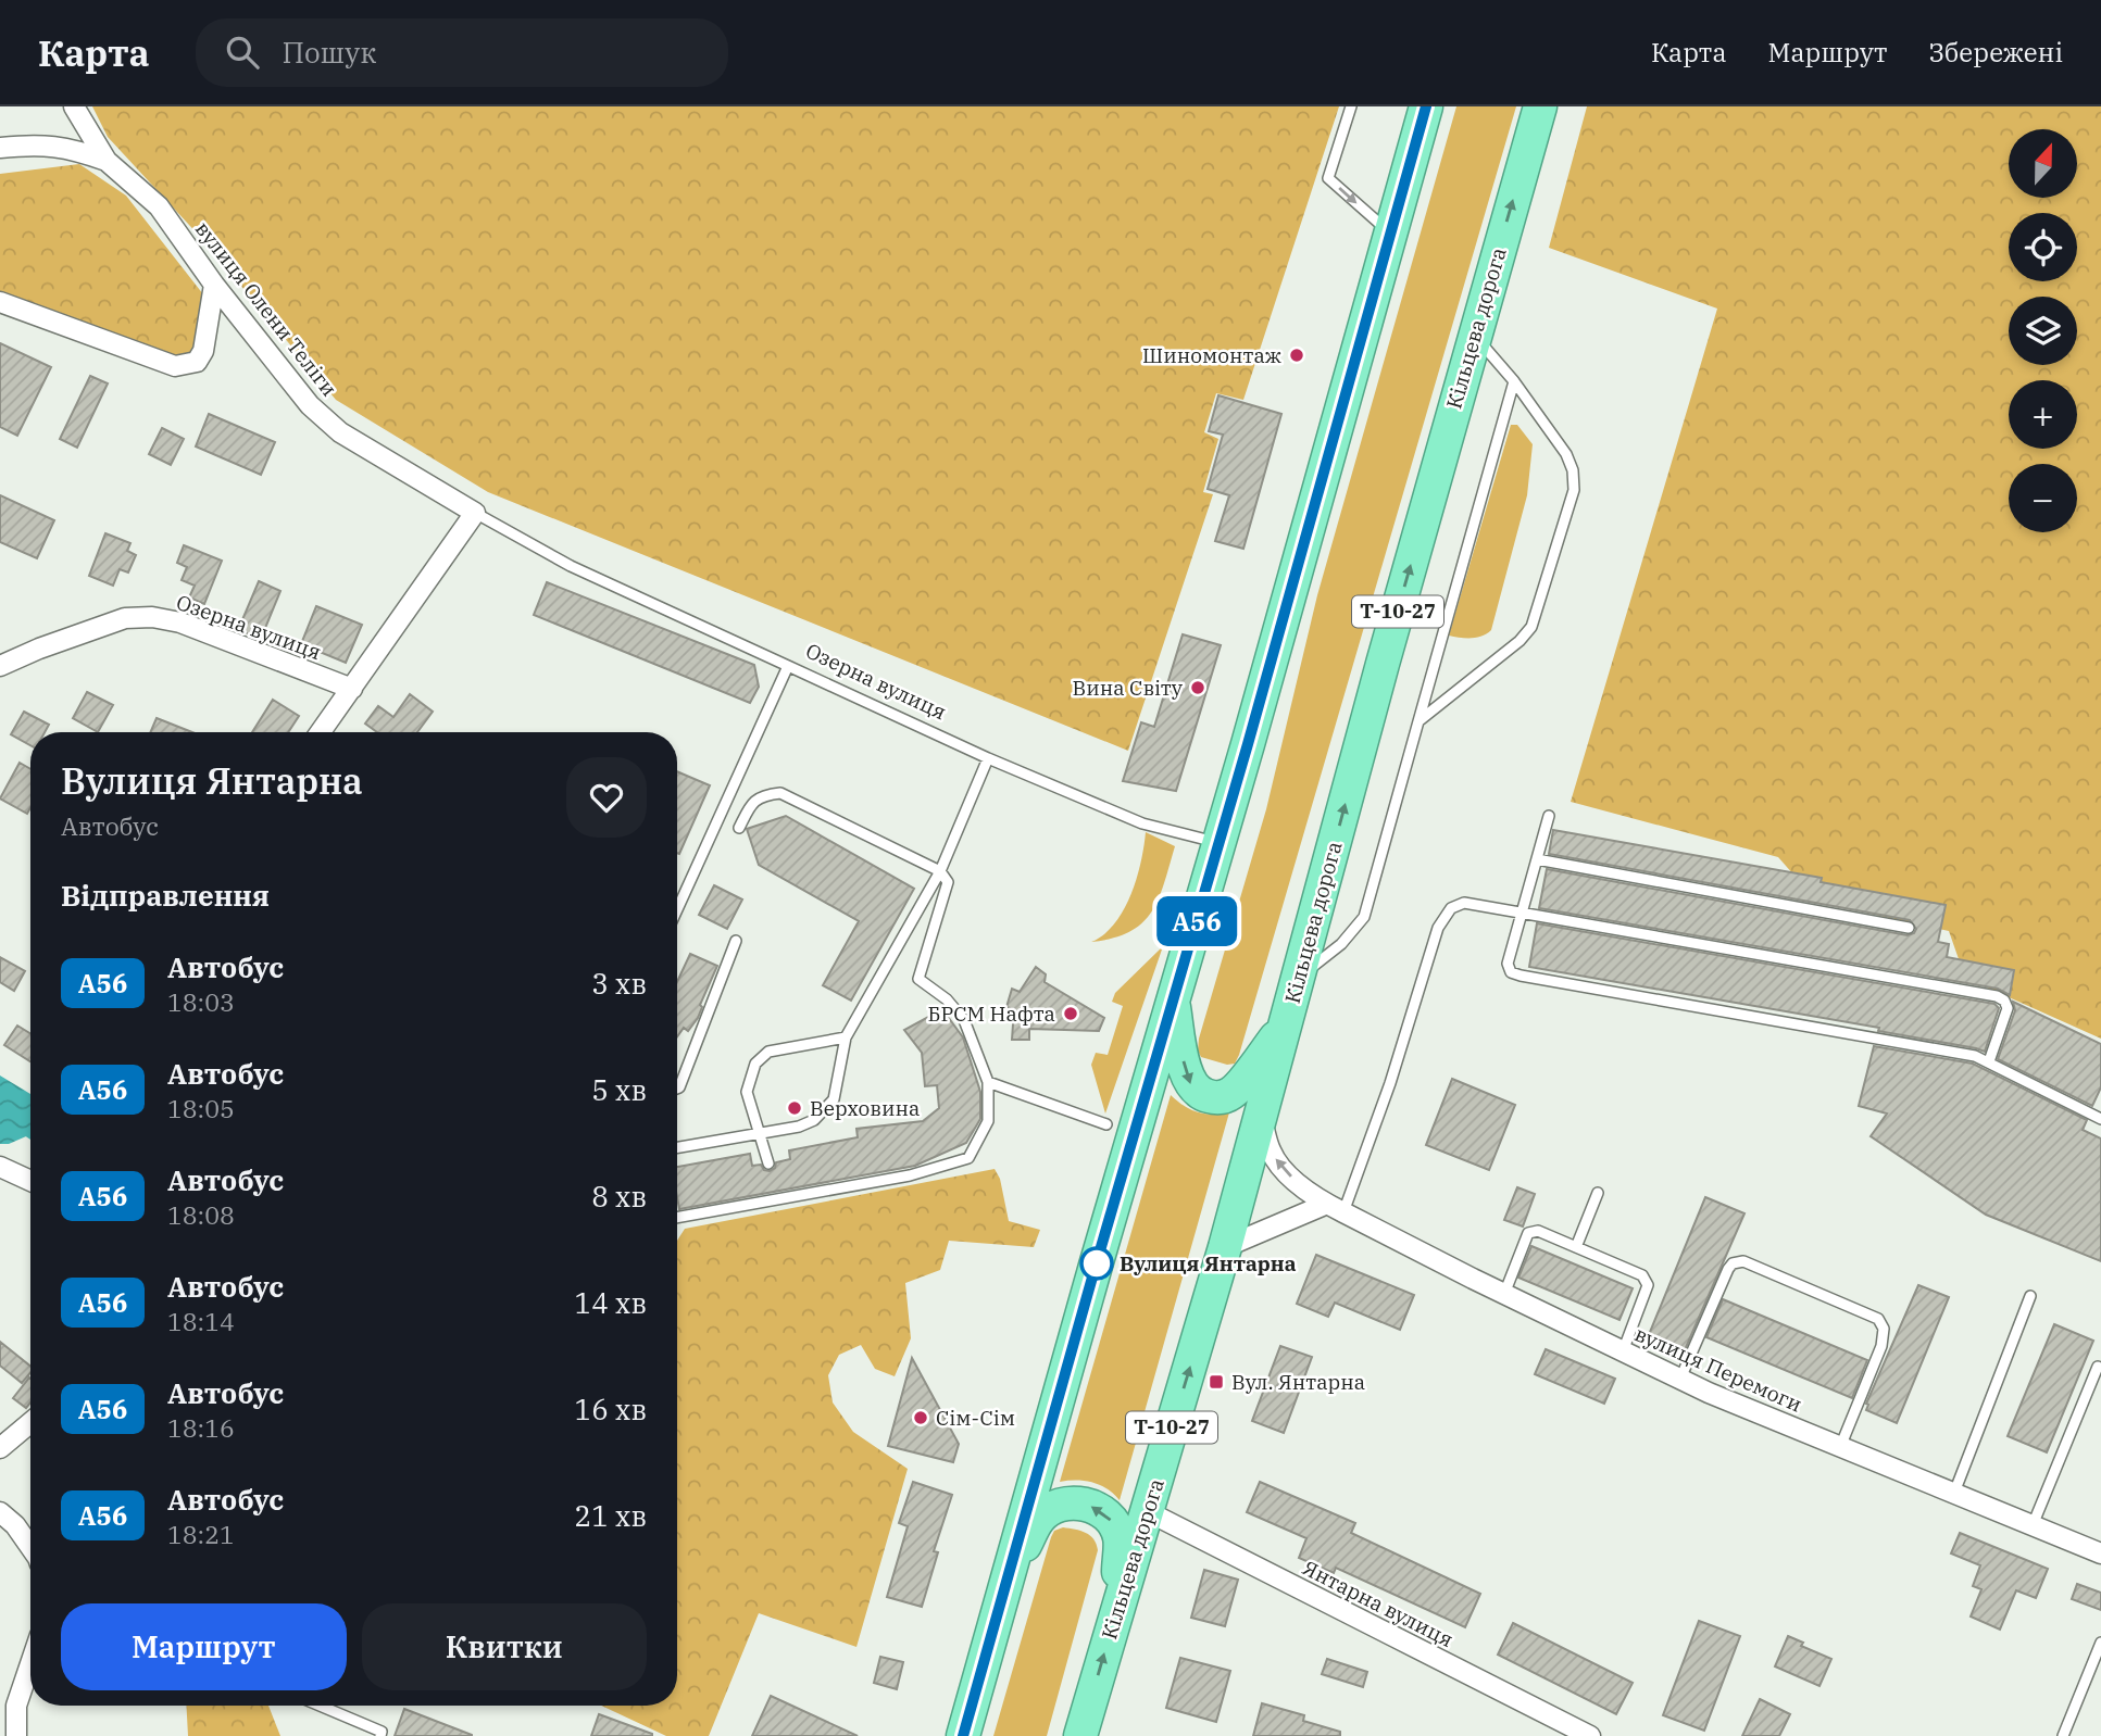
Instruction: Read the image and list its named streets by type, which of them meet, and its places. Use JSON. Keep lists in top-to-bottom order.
{
  "streets": {
    "highway": ["Кільцева дорога", "Т-10-27"],
    "street": [
      "вулиця Олени Теліги",
      "Озерна вулиця",
      "вулиця Перемоги",
      "Янтарна вулиця"
    ]
  },
  "crossings": [
    ["Кільцева дорога", "вулиця Перемоги"],
    ["Кільцева дорога", "Янтарна вулиця"]
  ],
  "places": {
    "other": [
      "Шиномонтаж",
      "Вина Світу",
      "БРСМ Нафта",
      "Верховина",
      "Вулиця Янтарна",
      "Сім-Сім"
    ],
    "transit": ["Вул. Янтарна"]
  },
  "lines": ["bus line A56"],
  "north": "top",
  "page": {
    "header": "Карта",
    "search": "Пошук",
    "nav": ["Карта", "Маршрут", "Збережені"],
    "on_map": "A56",
    "map_buttons": ["+", "−"],
    "heading": [
      ["Вулиця Янтарна", "Автобус"],
      "Відправлення"
    ],
    "list": [
      {
        "mark": "A56",
        "name": "Автобус",
        "note": "18:03",
        "value": "3 хв"
      },
      {
        "mark": "A56",
        "name": "Автобус",
        "note": "18:05",
        "value": "5 хв"
      },
      {
        "mark": "A56",
        "name": "Автобус",
        "note": "18:08",
        "value": "8 хв"
      },
      {
        "mark": "A56",
        "name": "Автобус",
        "note": "18:14",
        "value": "14 хв"
      },
      {
        "mark": "A56",
        "name": "Автобус",
        "note": "18:16",
        "value": "16 хв"
      },
      {
        "mark": "A56",
        "name": "Автобус",
        "note": "18:21",
        "value": "21 хв"
      }
    ],
    "buttons": ["Маршрут", "Квитки"]
  }
}
